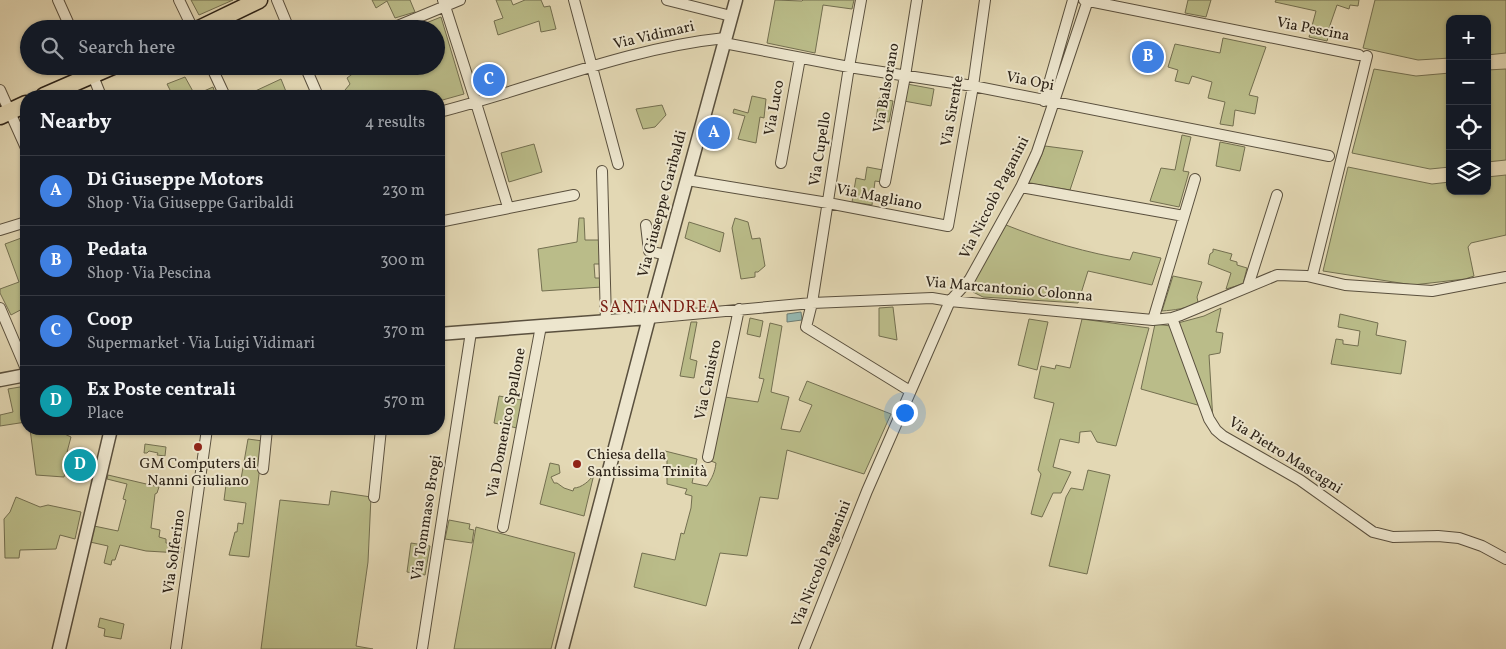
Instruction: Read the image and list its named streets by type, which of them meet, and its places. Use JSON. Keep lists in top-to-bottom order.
{
  "streets": {
    "street": [
      "Via Pescina",
      "Via Vidimari",
      "Via Opi",
      "Via Balsorano",
      "Via Luco",
      "Via Sirente",
      "Via Cupello",
      "Via Magliano",
      "Via Niccolò Paganini",
      "Via Giuseppe Garibaldi",
      "Via Marcantonio Colonna",
      "Via Canistro",
      "Via Domenico Spallone",
      "Via Pietro Mascagni",
      "Via Tommaso Brogi",
      "Via Solferino"
    ]
  },
  "crossings": [
    ["Via Pescina", "Via Niccolò Paganini"],
    ["Via Pescina", "Via Marcantonio Colonna"],
    ["Via Vidimari", "Via Opi"],
    ["Via Vidimari", "Via Giuseppe Garibaldi"],
    ["Via Opi", "Via Balsorano"],
    ["Via Opi", "Via Luco"],
    ["Via Opi", "Via Sirente"],
    ["Via Opi", "Via Cupello"],
    ["Via Opi", "Via Niccolò Paganini"],
    ["Via Opi", "Via Giuseppe Garibaldi"],
    ["Via Sirente", "Via Magliano"],
    ["Via Cupello", "Via Magliano"],
    ["Via Cupello", "Via Niccolò Paganini"],
    ["Via Cupello", "Via Marcantonio Colonna"],
    ["Via Magliano", "Via Giuseppe Garibaldi"],
    ["Via Niccolò Paganini", "Via Marcantonio Colonna"],
    ["Via Giuseppe Garibaldi", "Via Marcantonio Colonna"],
    ["Via Marcantonio Colonna", "Via Canistro"],
    ["Via Marcantonio Colonna", "Via Domenico Spallone"],
    ["Via Marcantonio Colonna", "Via Pietro Mascagni"],
    ["Via Marcantonio Colonna", "Via Tommaso Brogi"]
  ],
  "districts": ["SANT'ANDREA"],
  "places": ["GM Computers di Nanni Giuliano", "Chiesa della Santissima Trinità"],
  "page": {
    "map_buttons": ["+", "−"],
    "search": "Search here",
    "pins": [
      "B",
      "C",
      "A",
      "D"
    ],
    "heading": ["Nearby", "4 results"],
    "list": [
      {
        "mark": "A",
        "name": "Di Giuseppe Motors",
        "note": "Shop · Via Giuseppe Garibaldi",
        "value": "230 m"
      },
      {
        "mark": "B",
        "name": "Pedata",
        "note": "Shop · Via Pescina",
        "value": "300 m"
      },
      {
        "mark": "C",
        "name": "Coop",
        "note": "Supermarket · Via Luigi Vidimari",
        "value": "370 m"
      },
      {
        "mark": "D",
        "name": "Ex Poste centrali",
        "note": "Place",
        "value": "570 m"
      }
    ]
  }
}
